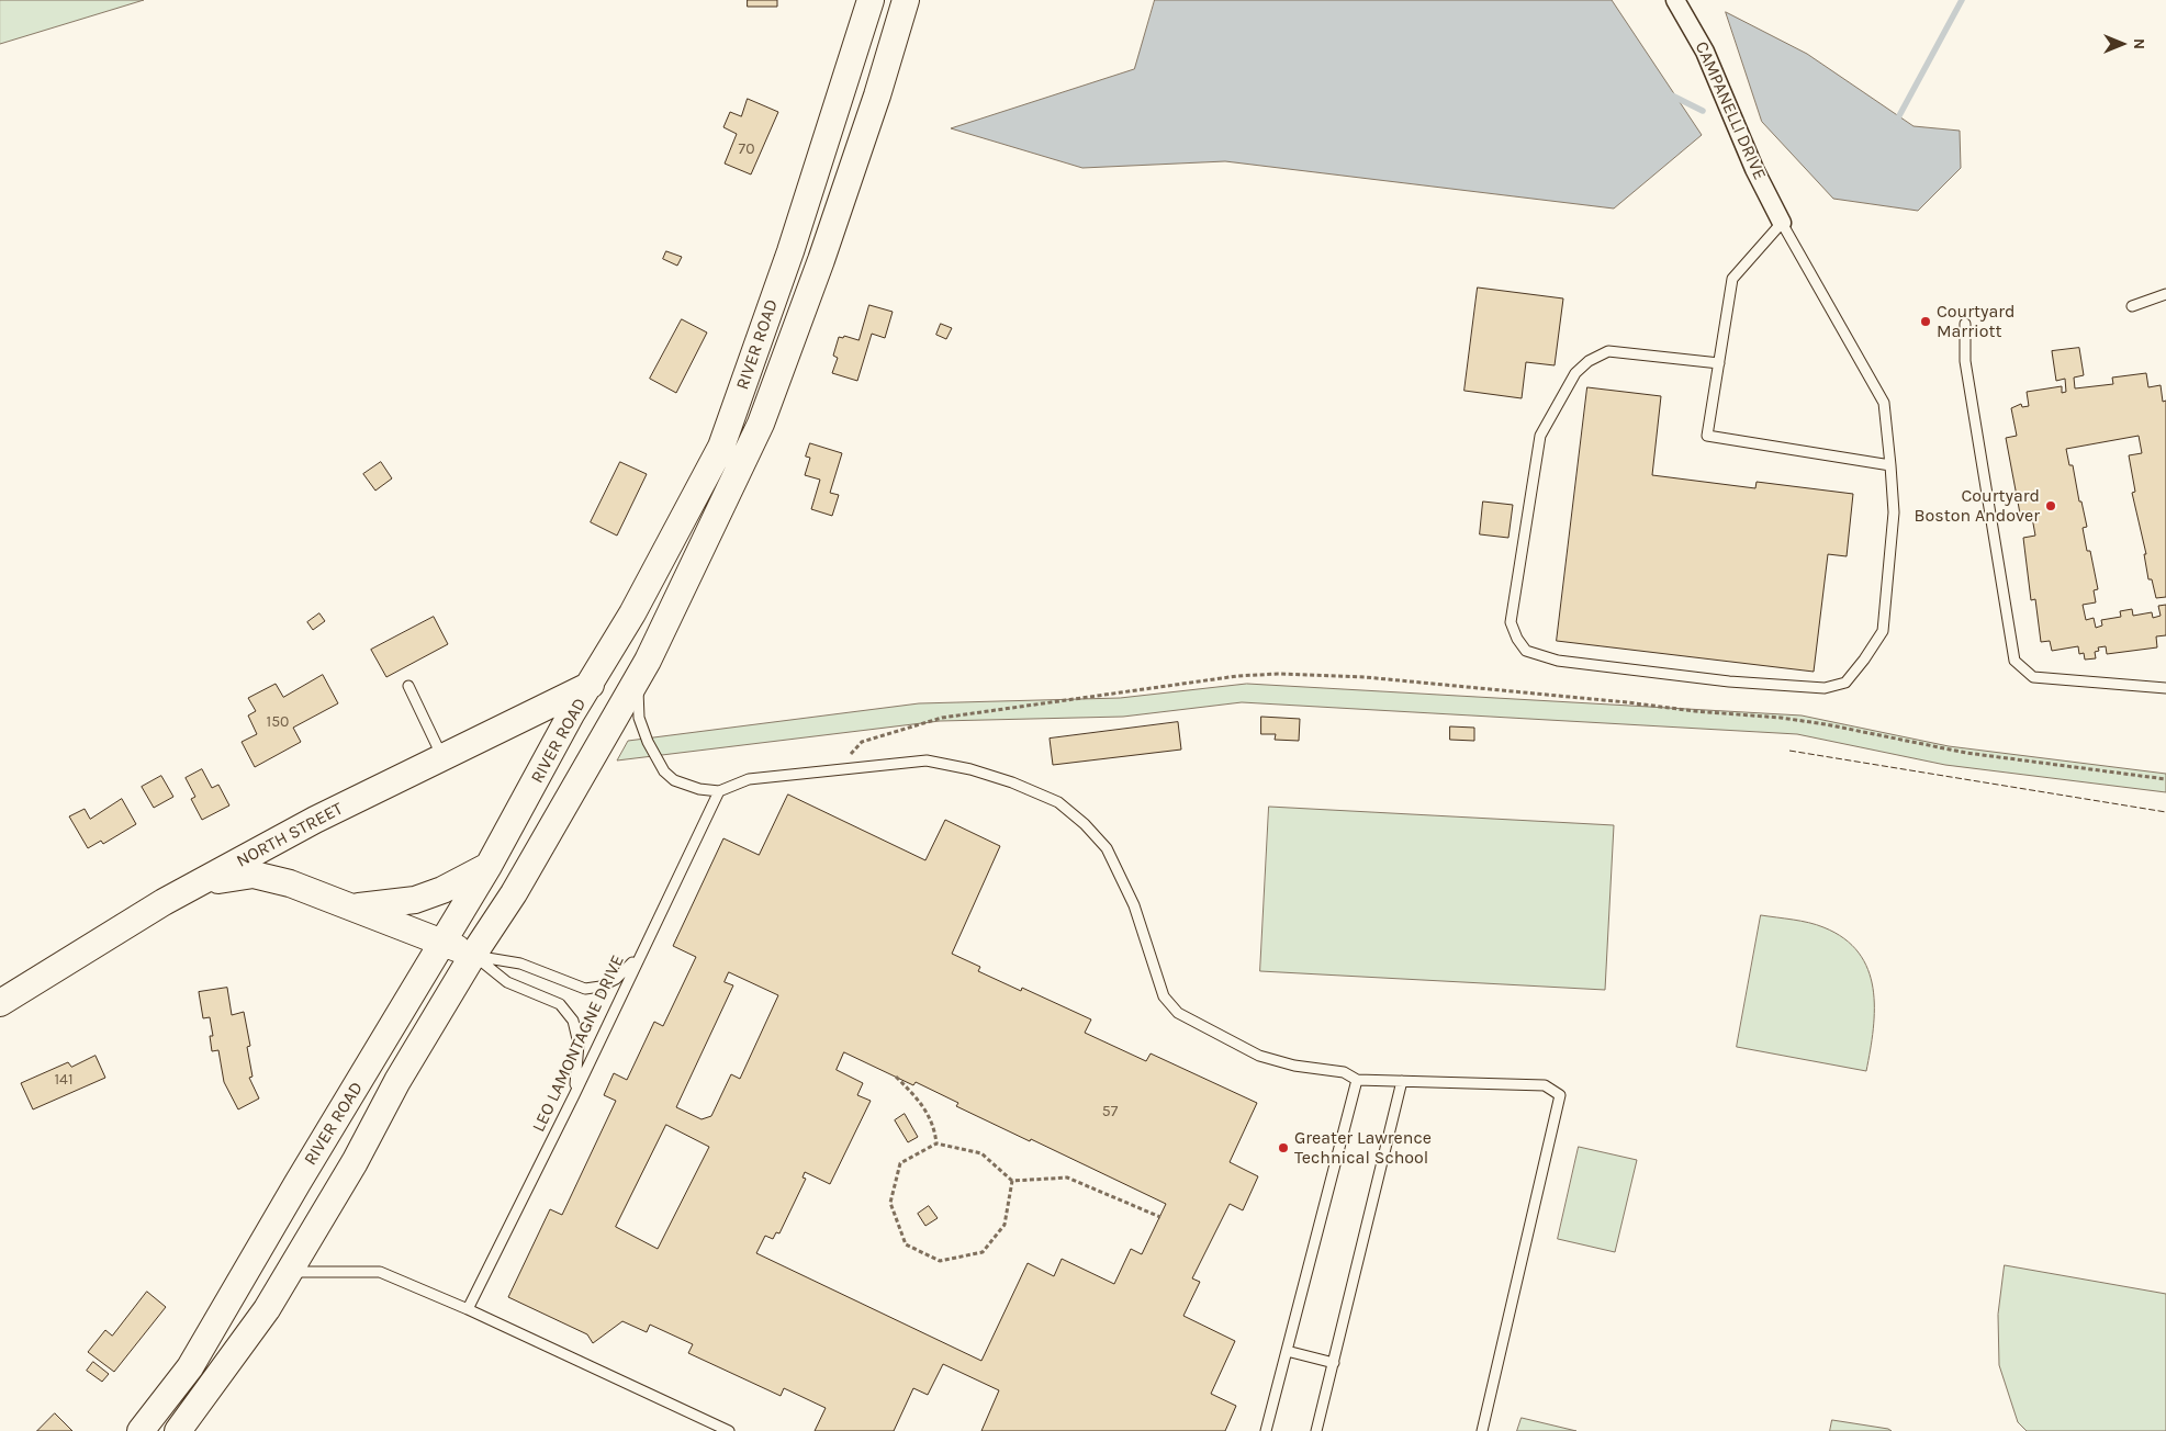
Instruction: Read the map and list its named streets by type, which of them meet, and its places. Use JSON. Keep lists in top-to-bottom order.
{
  "streets": {
    "main road": ["RIVER ROAD", "NORTH STREET"],
    "street": ["CAMPANELLI DRIVE"],
    "lane": ["LEO LAMONTAGNE DRIVE"]
  },
  "crossings": [
    ["RIVER ROAD", "NORTH STREET"]
  ],
  "places": ["Courtyard Marriott", "Courtyard Boston Andover", "Greater Lawrence Technical School"],
  "house_numbers": [
    "70",
    "150",
    "141",
    "57"
  ],
  "north": "right"
}
